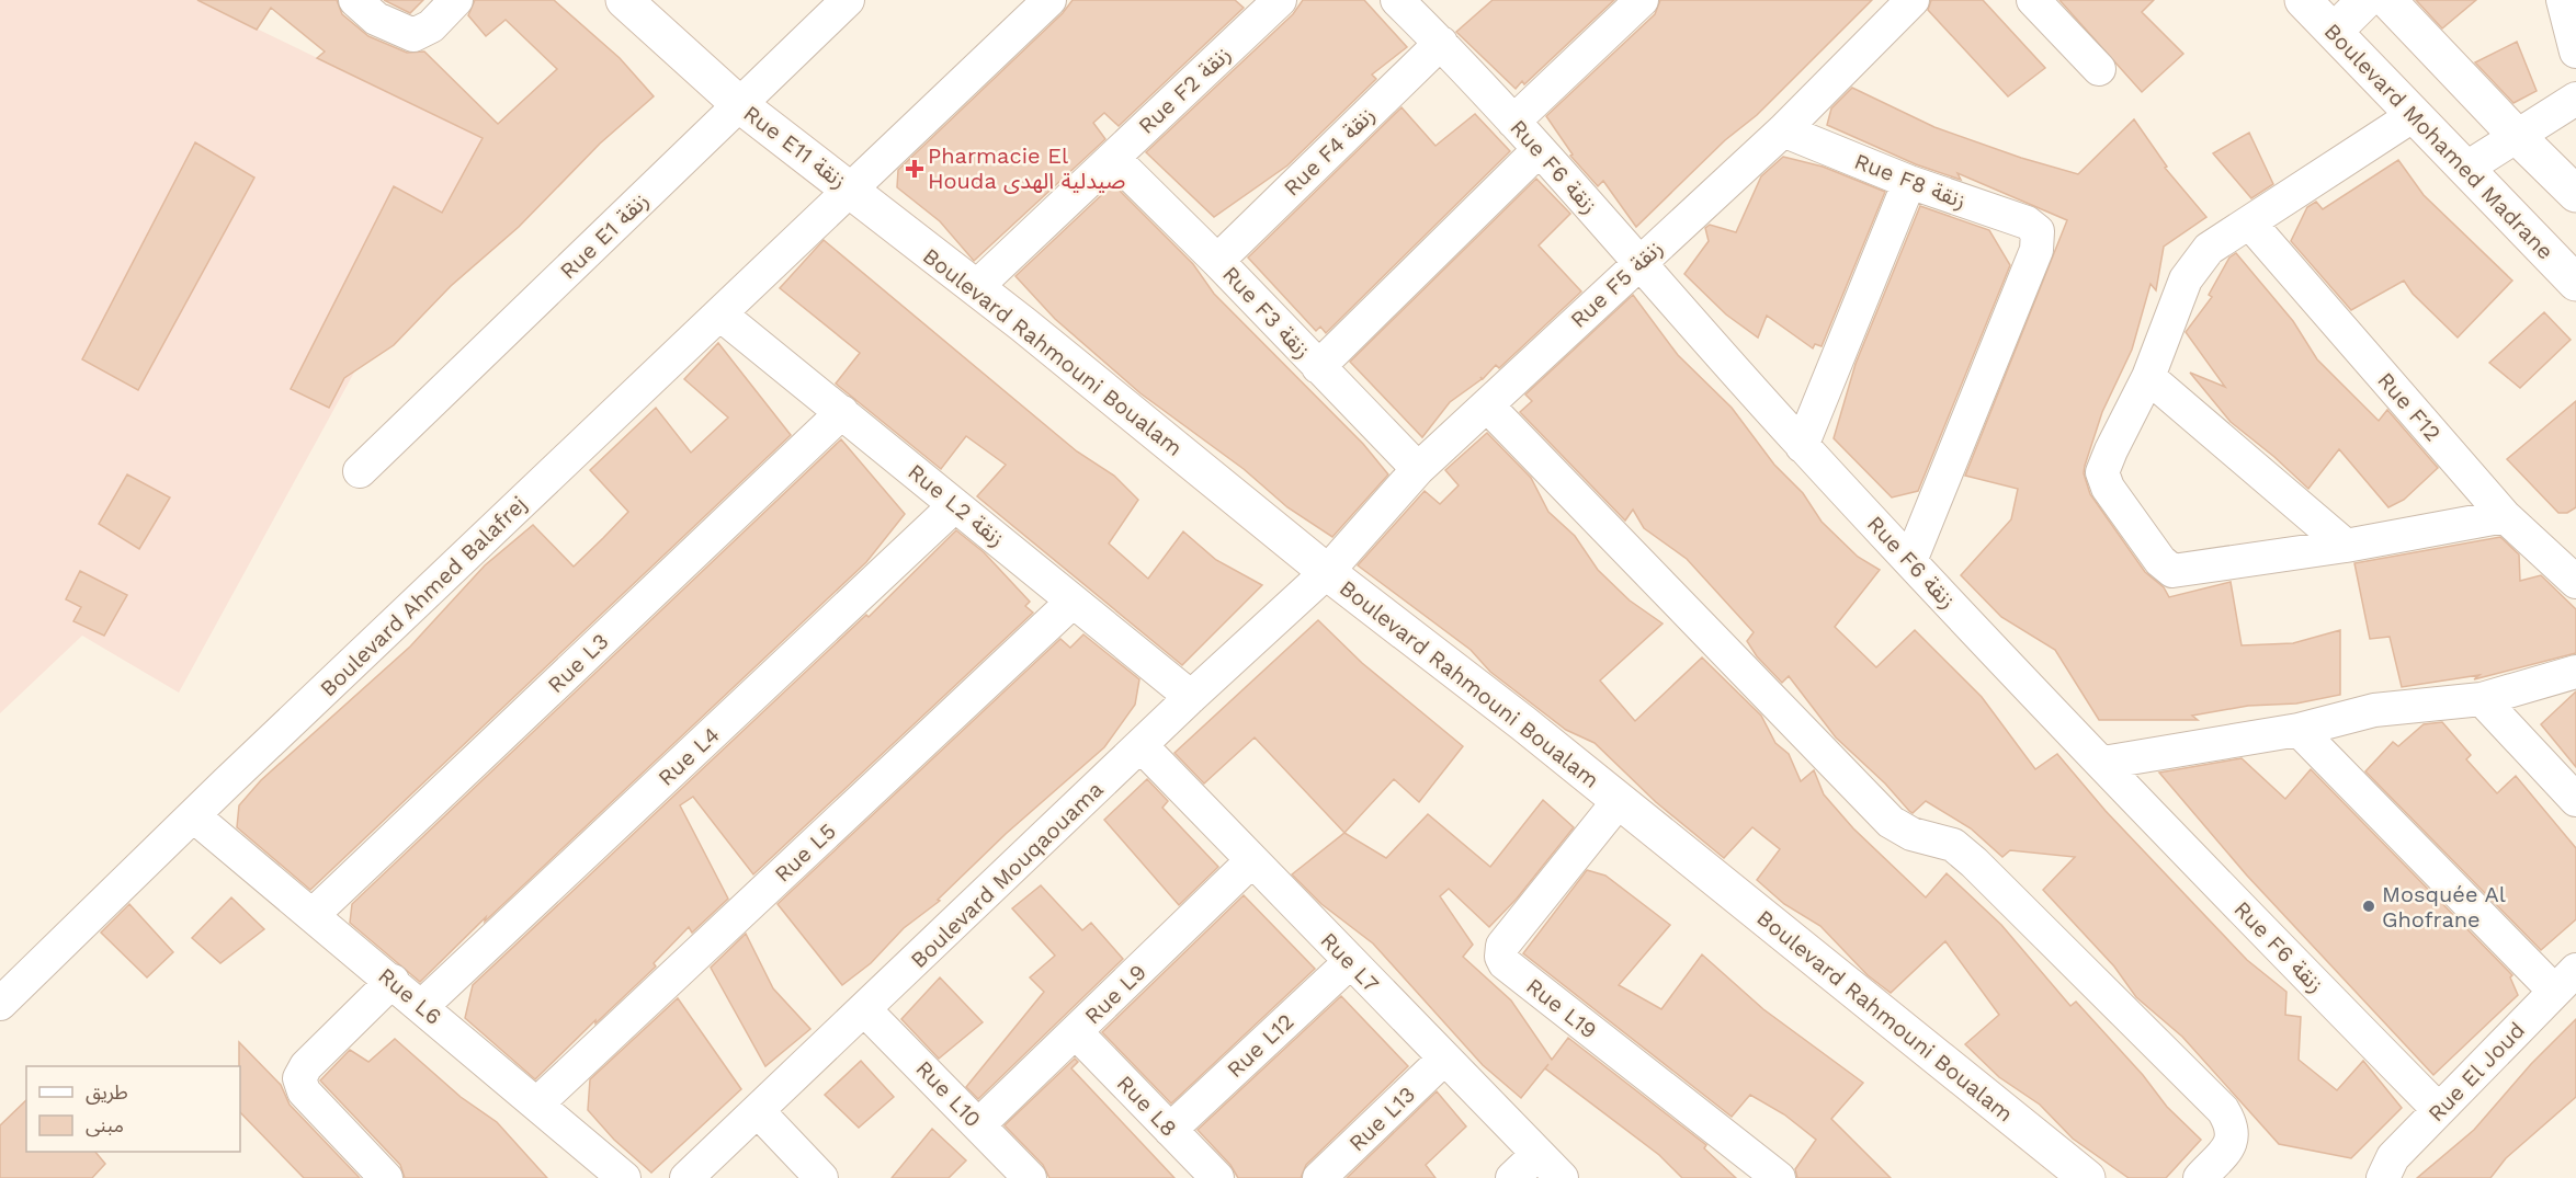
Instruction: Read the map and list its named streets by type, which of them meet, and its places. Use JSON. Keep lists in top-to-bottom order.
{
  "streets": {
    "street": [
      "Rue F2 زنقة",
      "Boulevard Mohamed Madrane",
      "Rue E11 زنقة",
      "Rue F4 زنقة",
      "Rue F6 زنقة",
      "Rue F8 زنقة",
      "Rue E1 زنقة",
      "Rue F5 زنقة",
      "Rue F3 زنقة",
      "Boulevard Rahmouni Boualam",
      "Rue F12",
      "Rue L2 زنقة",
      "Boulevard Ahmed Balafrej",
      "Rue L3",
      "Rue L4",
      "Rue L5",
      "Boulevard Mouqaouama",
      "Rue L7",
      "Rue L9",
      "Rue L6",
      "Rue L19",
      "Rue L12",
      "Rue El Joud",
      "Rue L10",
      "Rue L8",
      "Rue L13"
    ]
  },
  "crossings": [
    ["Rue F2 زنقة", "Rue F3 زنقة"],
    ["Rue F2 زنقة", "Boulevard Rahmouni Boualam"],
    ["Rue E11 زنقة", "Rue E1 زنقة"],
    ["Rue E11 زنقة", "Boulevard Rahmouni Boualam"],
    ["Rue E11 زنقة", "Boulevard Ahmed Balafrej"],
    ["Rue F4 زنقة", "Rue F6 زنقة"],
    ["Rue F4 زنقة", "Rue F3 زنقة"],
    ["Rue F6 زنقة", "Rue F8 زنقة"],
    ["Rue F6 زنقة", "Rue F5 زنقة"],
    ["Rue F6 زنقة", "Rue El Joud"],
    ["Rue F8 زنقة", "Rue F5 زنقة"],
    ["Rue F5 زنقة", "Rue F3 زنقة"],
    ["Rue F5 زنقة", "Boulevard Rahmouni Boualam"],
    ["Rue F5 زنقة", "Boulevard Mouqaouama"],
    ["Boulevard Rahmouni Boualam", "Boulevard Ahmed Balafrej"],
    ["Boulevard Rahmouni Boualam", "Boulevard Mouqaouama"],
    ["Boulevard Rahmouni Boualam", "Rue L19"],
    ["Rue L2 زنقة", "Boulevard Ahmed Balafrej"],
    ["Rue L2 زنقة", "Rue L3"],
    ["Rue L2 زنقة", "Rue L4"],
    ["Rue L2 زنقة", "Rue L5"],
    ["Rue L2 زنقة", "Boulevard Mouqaouama"],
    ["Boulevard Ahmed Balafrej", "Rue L6"],
    ["Rue L3", "Rue L6"],
    ["Rue L4", "Rue L6"],
    ["Rue L5", "Rue L6"],
    ["Boulevard Mouqaouama", "Rue L7"],
    ["Boulevard Mouqaouama", "Rue L10"],
    ["Rue L7", "Rue L9"],
    ["Rue L7", "Rue L12"],
    ["Rue L7", "Rue L13"],
    ["Rue L9", "Rue L10"],
    ["Rue L9", "Rue L8"],
    ["Rue L12", "Rue L8"]
  ],
  "places": {
    "health": ["Pharmacie El Houda صيدلية الهدى"],
    "other": ["Mosquée Al Ghofrane"]
  },
  "legend": ["طريق", "مبنى"]
}
